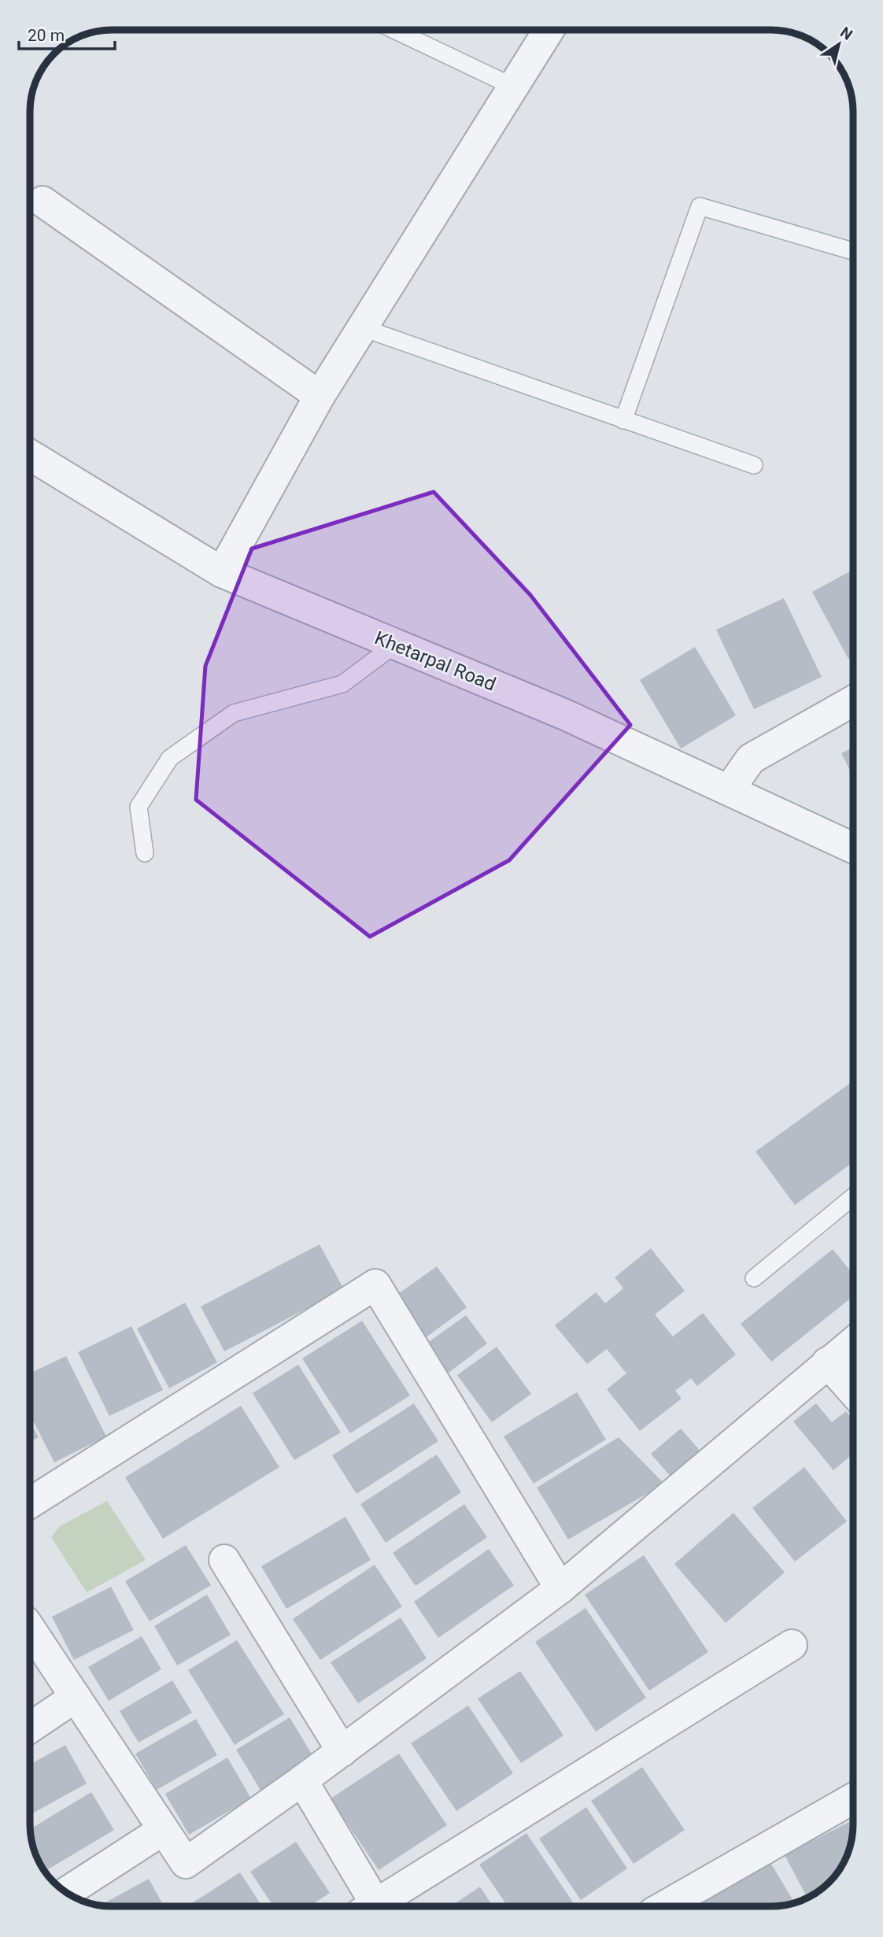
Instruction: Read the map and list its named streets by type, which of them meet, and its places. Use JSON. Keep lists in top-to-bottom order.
{
  "streets": {
    "street": ["Khetarpal Road"]
  },
  "scale_bar": "20 m",
  "north": "top right"
}
